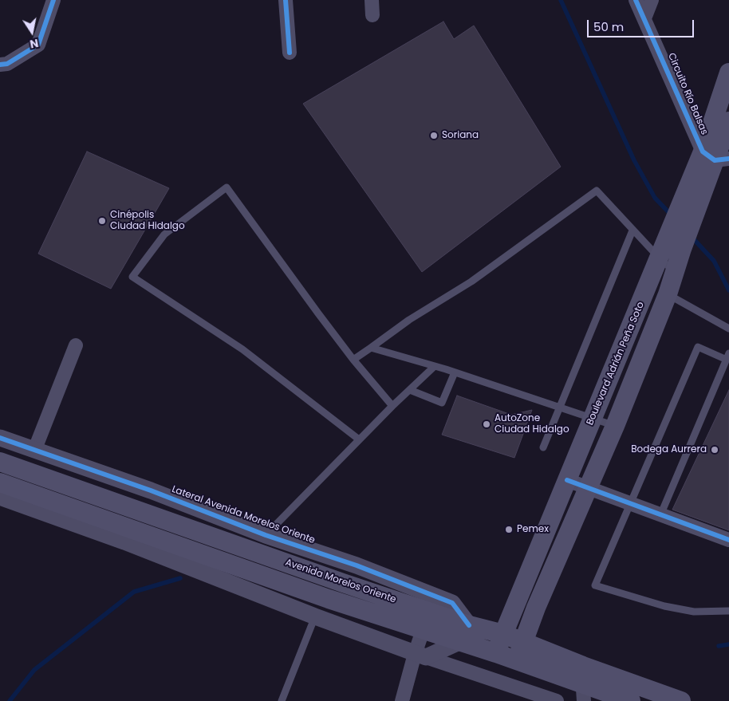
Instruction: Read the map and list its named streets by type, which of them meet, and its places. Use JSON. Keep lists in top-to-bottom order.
{
  "streets": {
    "main road": ["Boulevard Adrián Peña Soto", "Avenida Morelos Oriente"],
    "street": ["Circuito Río Balsas", "Lateral Avenida Morelos Oriente"]
  },
  "crossings": [
    ["Circuito Río Balsas", "Boulevard Adrián Peña Soto"],
    ["Boulevard Adrián Peña Soto", "Avenida Morelos Oriente"],
    ["Lateral Avenida Morelos Oriente", "Avenida Morelos Oriente"]
  ],
  "places": [
    "Soriana",
    "Cinépolis Ciudad Hidalgo",
    "AutoZone Ciudad Hidalgo",
    "Bodega Aurrera",
    "Pemex"
  ],
  "scale_bar": "50 m",
  "north": "bottom"
}
